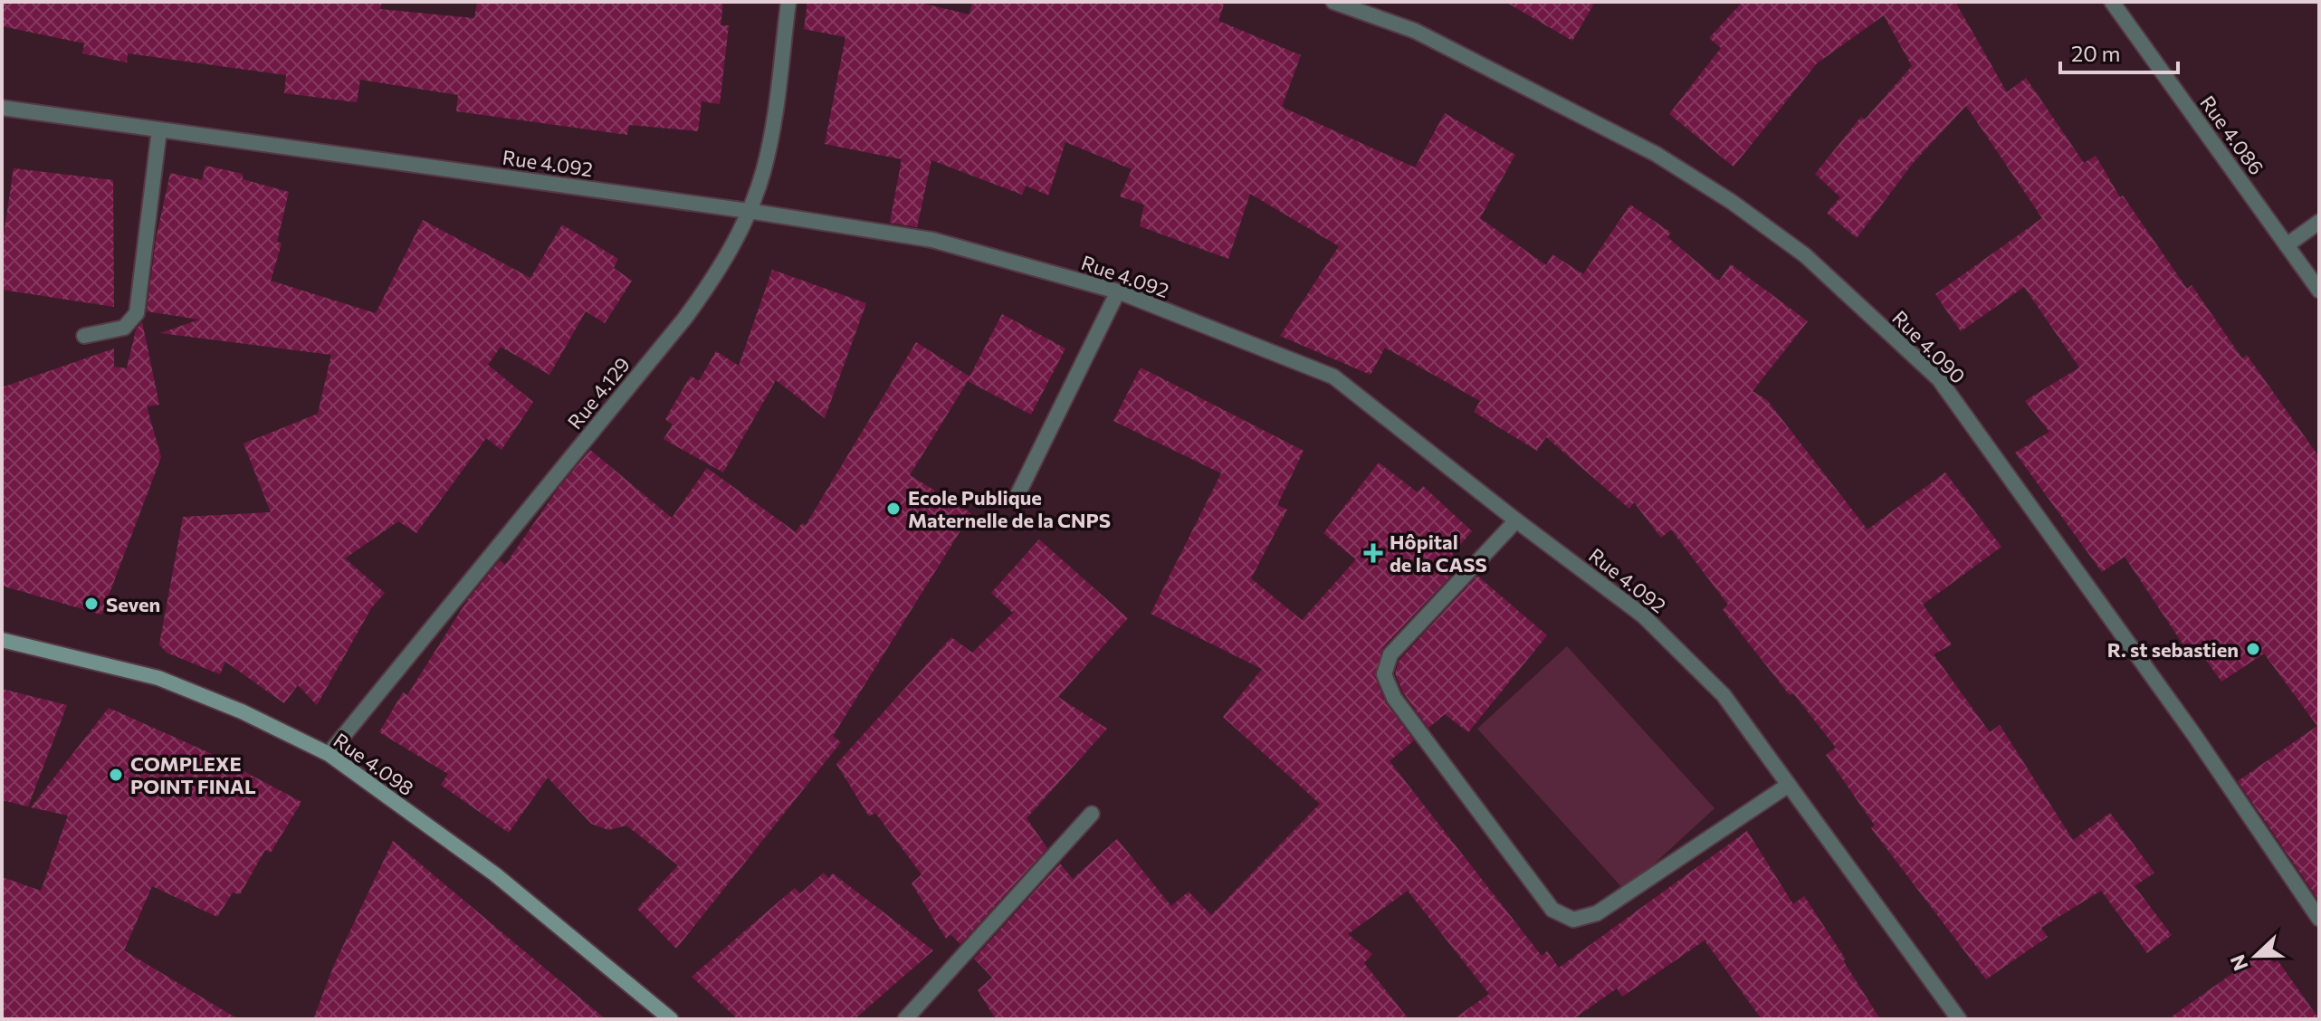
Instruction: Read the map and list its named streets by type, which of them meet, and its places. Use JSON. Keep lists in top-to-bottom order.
{
  "streets": {
    "main road": ["Rue 4.098"],
    "street": [
      "Rue 4.086",
      "Rue 4.092",
      "Rue 4.090",
      "Rue 4.129"
    ]
  },
  "crossings": [
    ["Rue 4.092", "Rue 4.129"],
    ["Rue 4.129", "Rue 4.098"]
  ],
  "places": {
    "other": [
      "Ecole Publique Maternelle de la CNPS",
      "Seven",
      "R. st sebastien",
      "COMPLEXE POINT FINAL"
    ],
    "health": ["Hôpital de la CASS"]
  },
  "scale_bar": "20 m",
  "north": "left"
}
